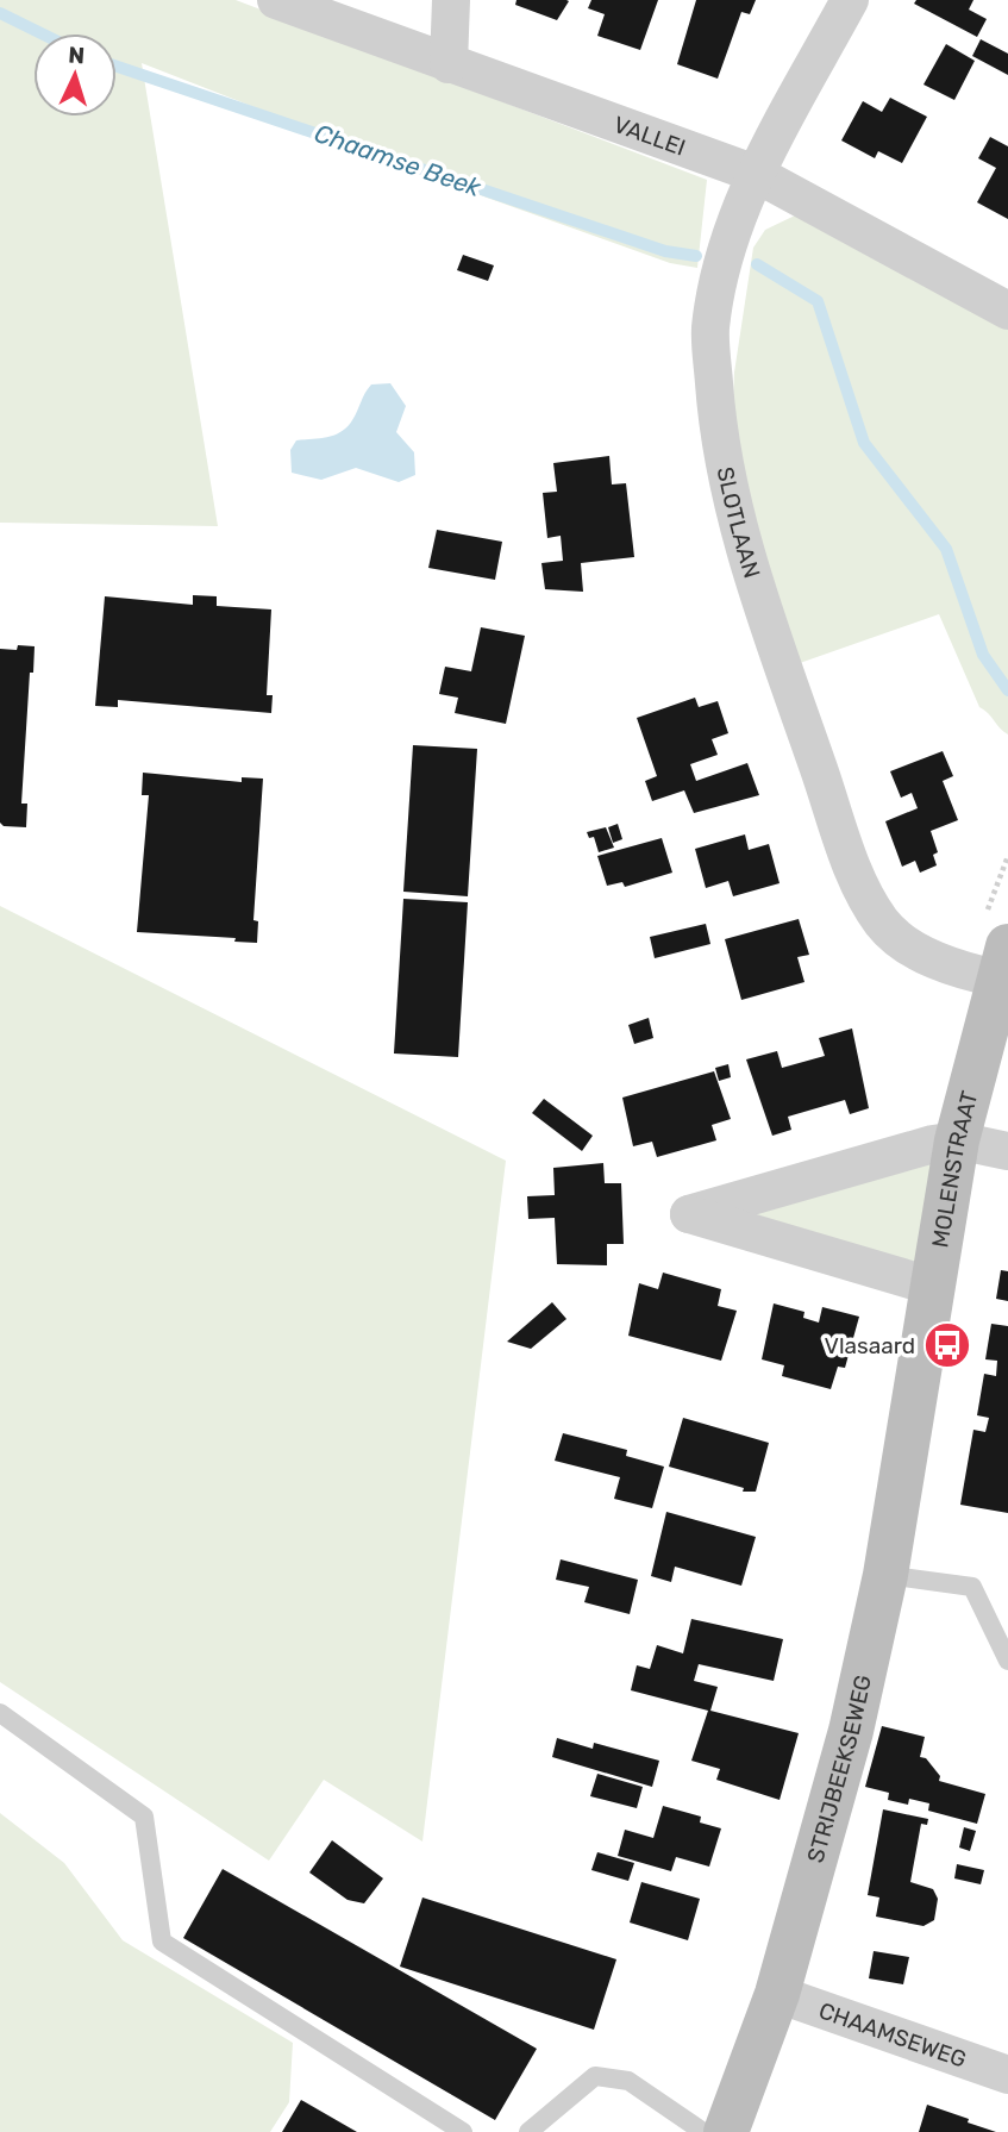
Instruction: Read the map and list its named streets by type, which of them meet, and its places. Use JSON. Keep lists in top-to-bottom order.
{
  "streets": {
    "main road": ["MOLENSTRAAT", "STRIJBEEKSEWEG"],
    "street": ["VALLEI", "SLOTLAAN", "CHAAMSEWEG"]
  },
  "crossings": [
    ["VALLEI", "SLOTLAAN"],
    ["SLOTLAAN", "MOLENSTRAAT"],
    ["MOLENSTRAAT", "STRIJBEEKSEWEG"],
    ["STRIJBEEKSEWEG", "CHAAMSEWEG"]
  ],
  "water": ["Chaamse Beek"],
  "places": {
    "bus stop": ["Vlasaard"]
  },
  "north": "top"
}
